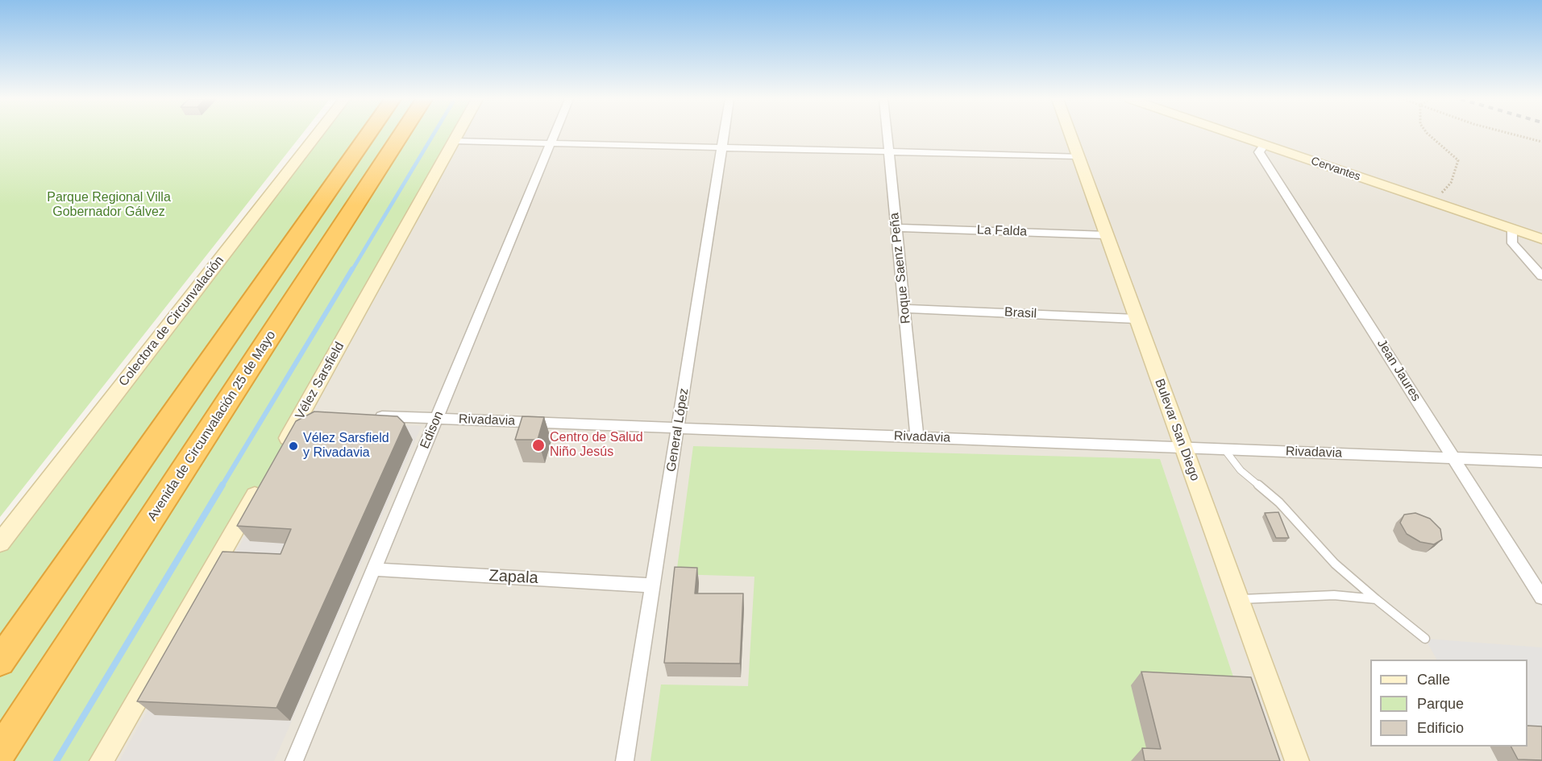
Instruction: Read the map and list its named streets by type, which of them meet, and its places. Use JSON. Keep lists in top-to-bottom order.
{
  "streets": {
    "highway": ["Avenida de Circunvalación 25 de Mayo"],
    "main road": [
      "Cervantes",
      "Colectora de Circunvalación",
      "Vélez Sarsfield",
      "Bulevar San Diego"
    ],
    "street": [
      "La Falda",
      "Roque Saenz Peña",
      "Brasil",
      "Jean Jaures",
      "Rivadavia",
      "Edison",
      "General López",
      "Zapala"
    ]
  },
  "crossings": [
    ["Cervantes", "Jean Jaures"],
    ["La Falda", "Roque Saenz Peña"],
    ["La Falda", "Bulevar San Diego"],
    ["Roque Saenz Peña", "Brasil"],
    ["Roque Saenz Peña", "Rivadavia"],
    ["Brasil", "Bulevar San Diego"],
    ["Jean Jaures", "Rivadavia"],
    ["Rivadavia", "Edison"],
    ["Rivadavia", "General López"],
    ["Rivadavia", "Bulevar San Diego"],
    ["Edison", "Zapala"],
    ["General López", "Zapala"]
  ],
  "parks": ["Parque Regional Villa Gobernador Gálvez"],
  "places": ["Centro de Salud Niño Jesús", "Vélez Sarsfield y Rivadavia"],
  "legend": ["Calle", "Parque", "Edificio"]
}
